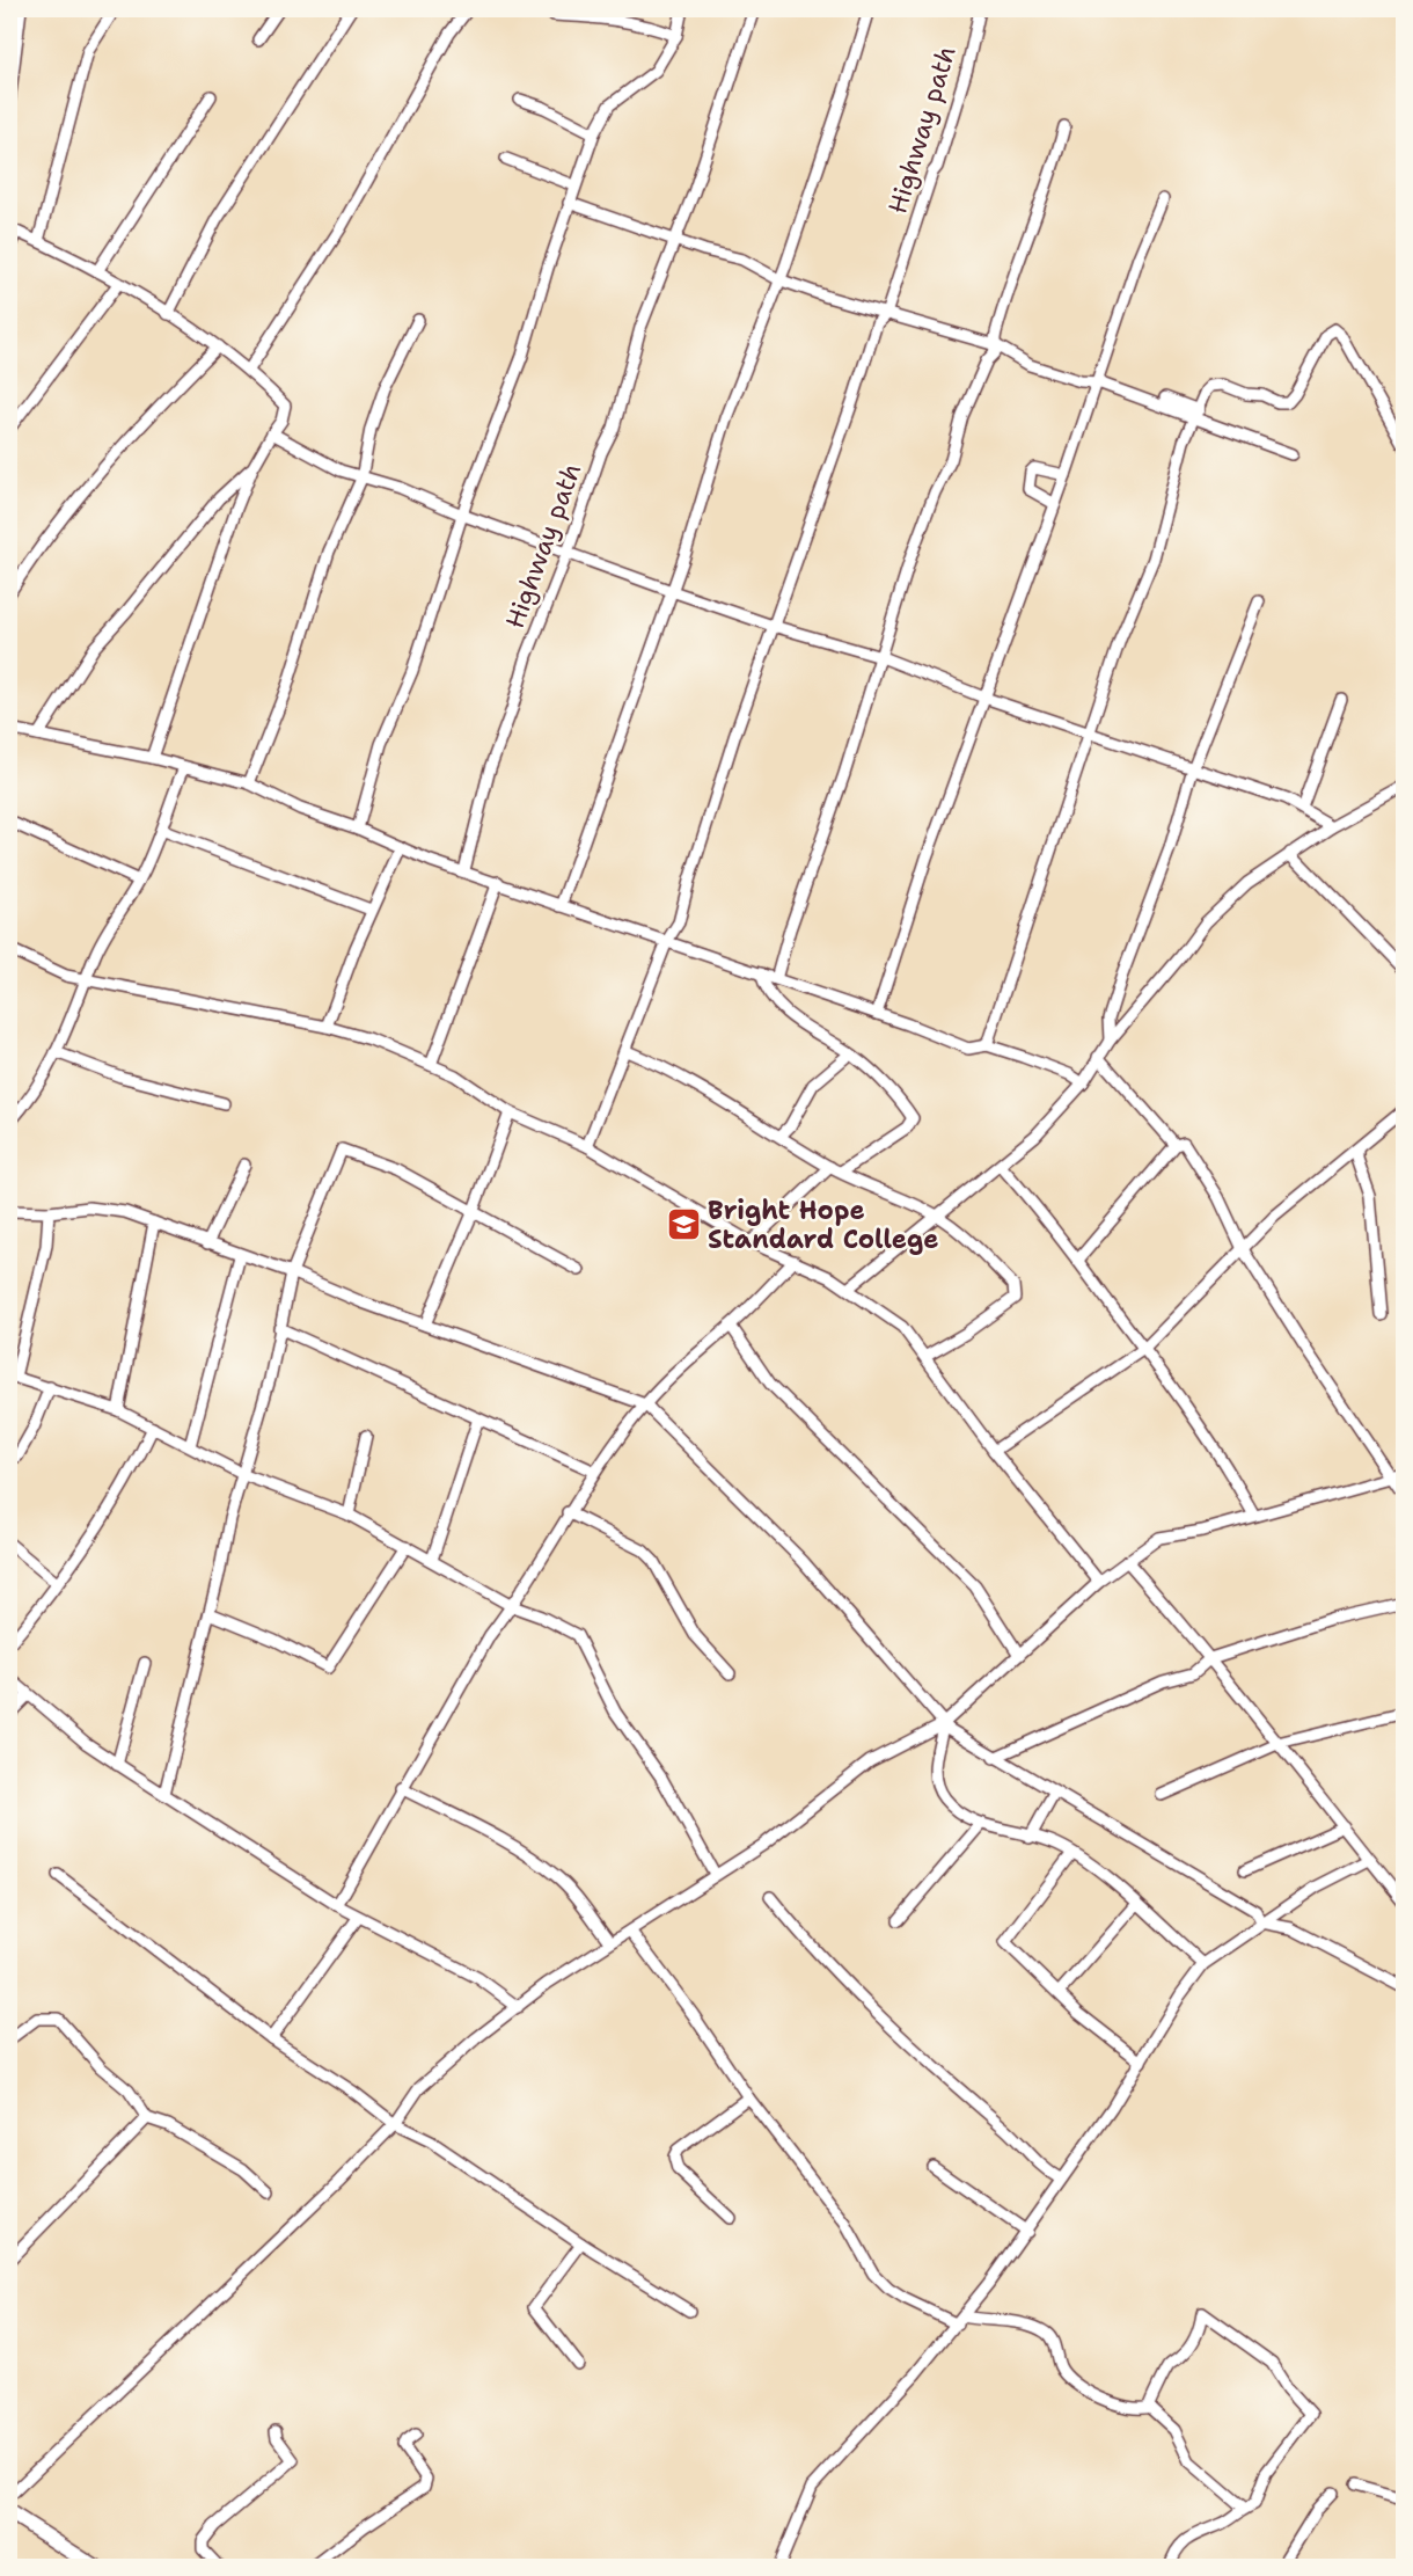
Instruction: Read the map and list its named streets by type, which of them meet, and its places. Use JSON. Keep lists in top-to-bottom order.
{
  "streets": {
    "street": ["Highway path"]
  },
  "places": {
    "school or university": ["Bright Hope Standard College"]
  }
}
